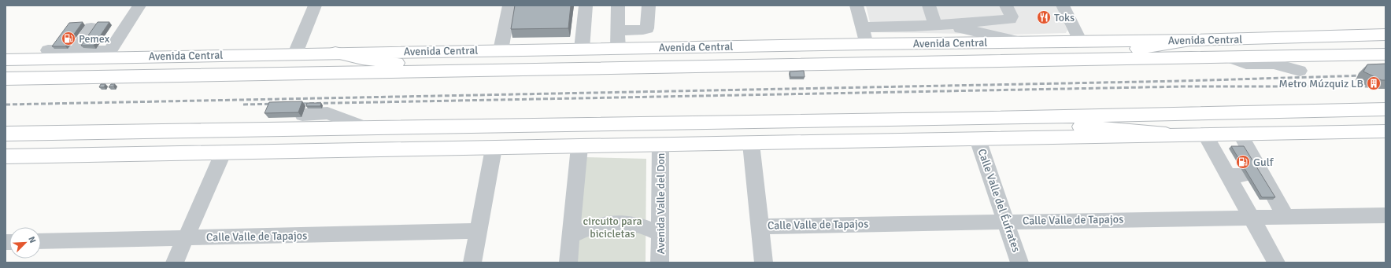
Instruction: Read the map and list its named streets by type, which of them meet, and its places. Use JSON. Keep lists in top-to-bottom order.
{
  "streets": {
    "main road": ["Avenida Central"],
    "street": ["Calle Valle del Éufrates", "Avenida Valle del Don", "Calle Valle de Tapajos"]
  },
  "crossings": [
    ["Calle Valle del Éufrates", "Calle Valle de Tapajos"]
  ],
  "parks": ["circuito para bicicletas"],
  "places": {
    "restaurant": ["Toks"],
    "fuel station": ["Pemex", "Gulf"],
    "building": ["Metro Múzquiz LB"]
  },
  "north": "top right"
}
